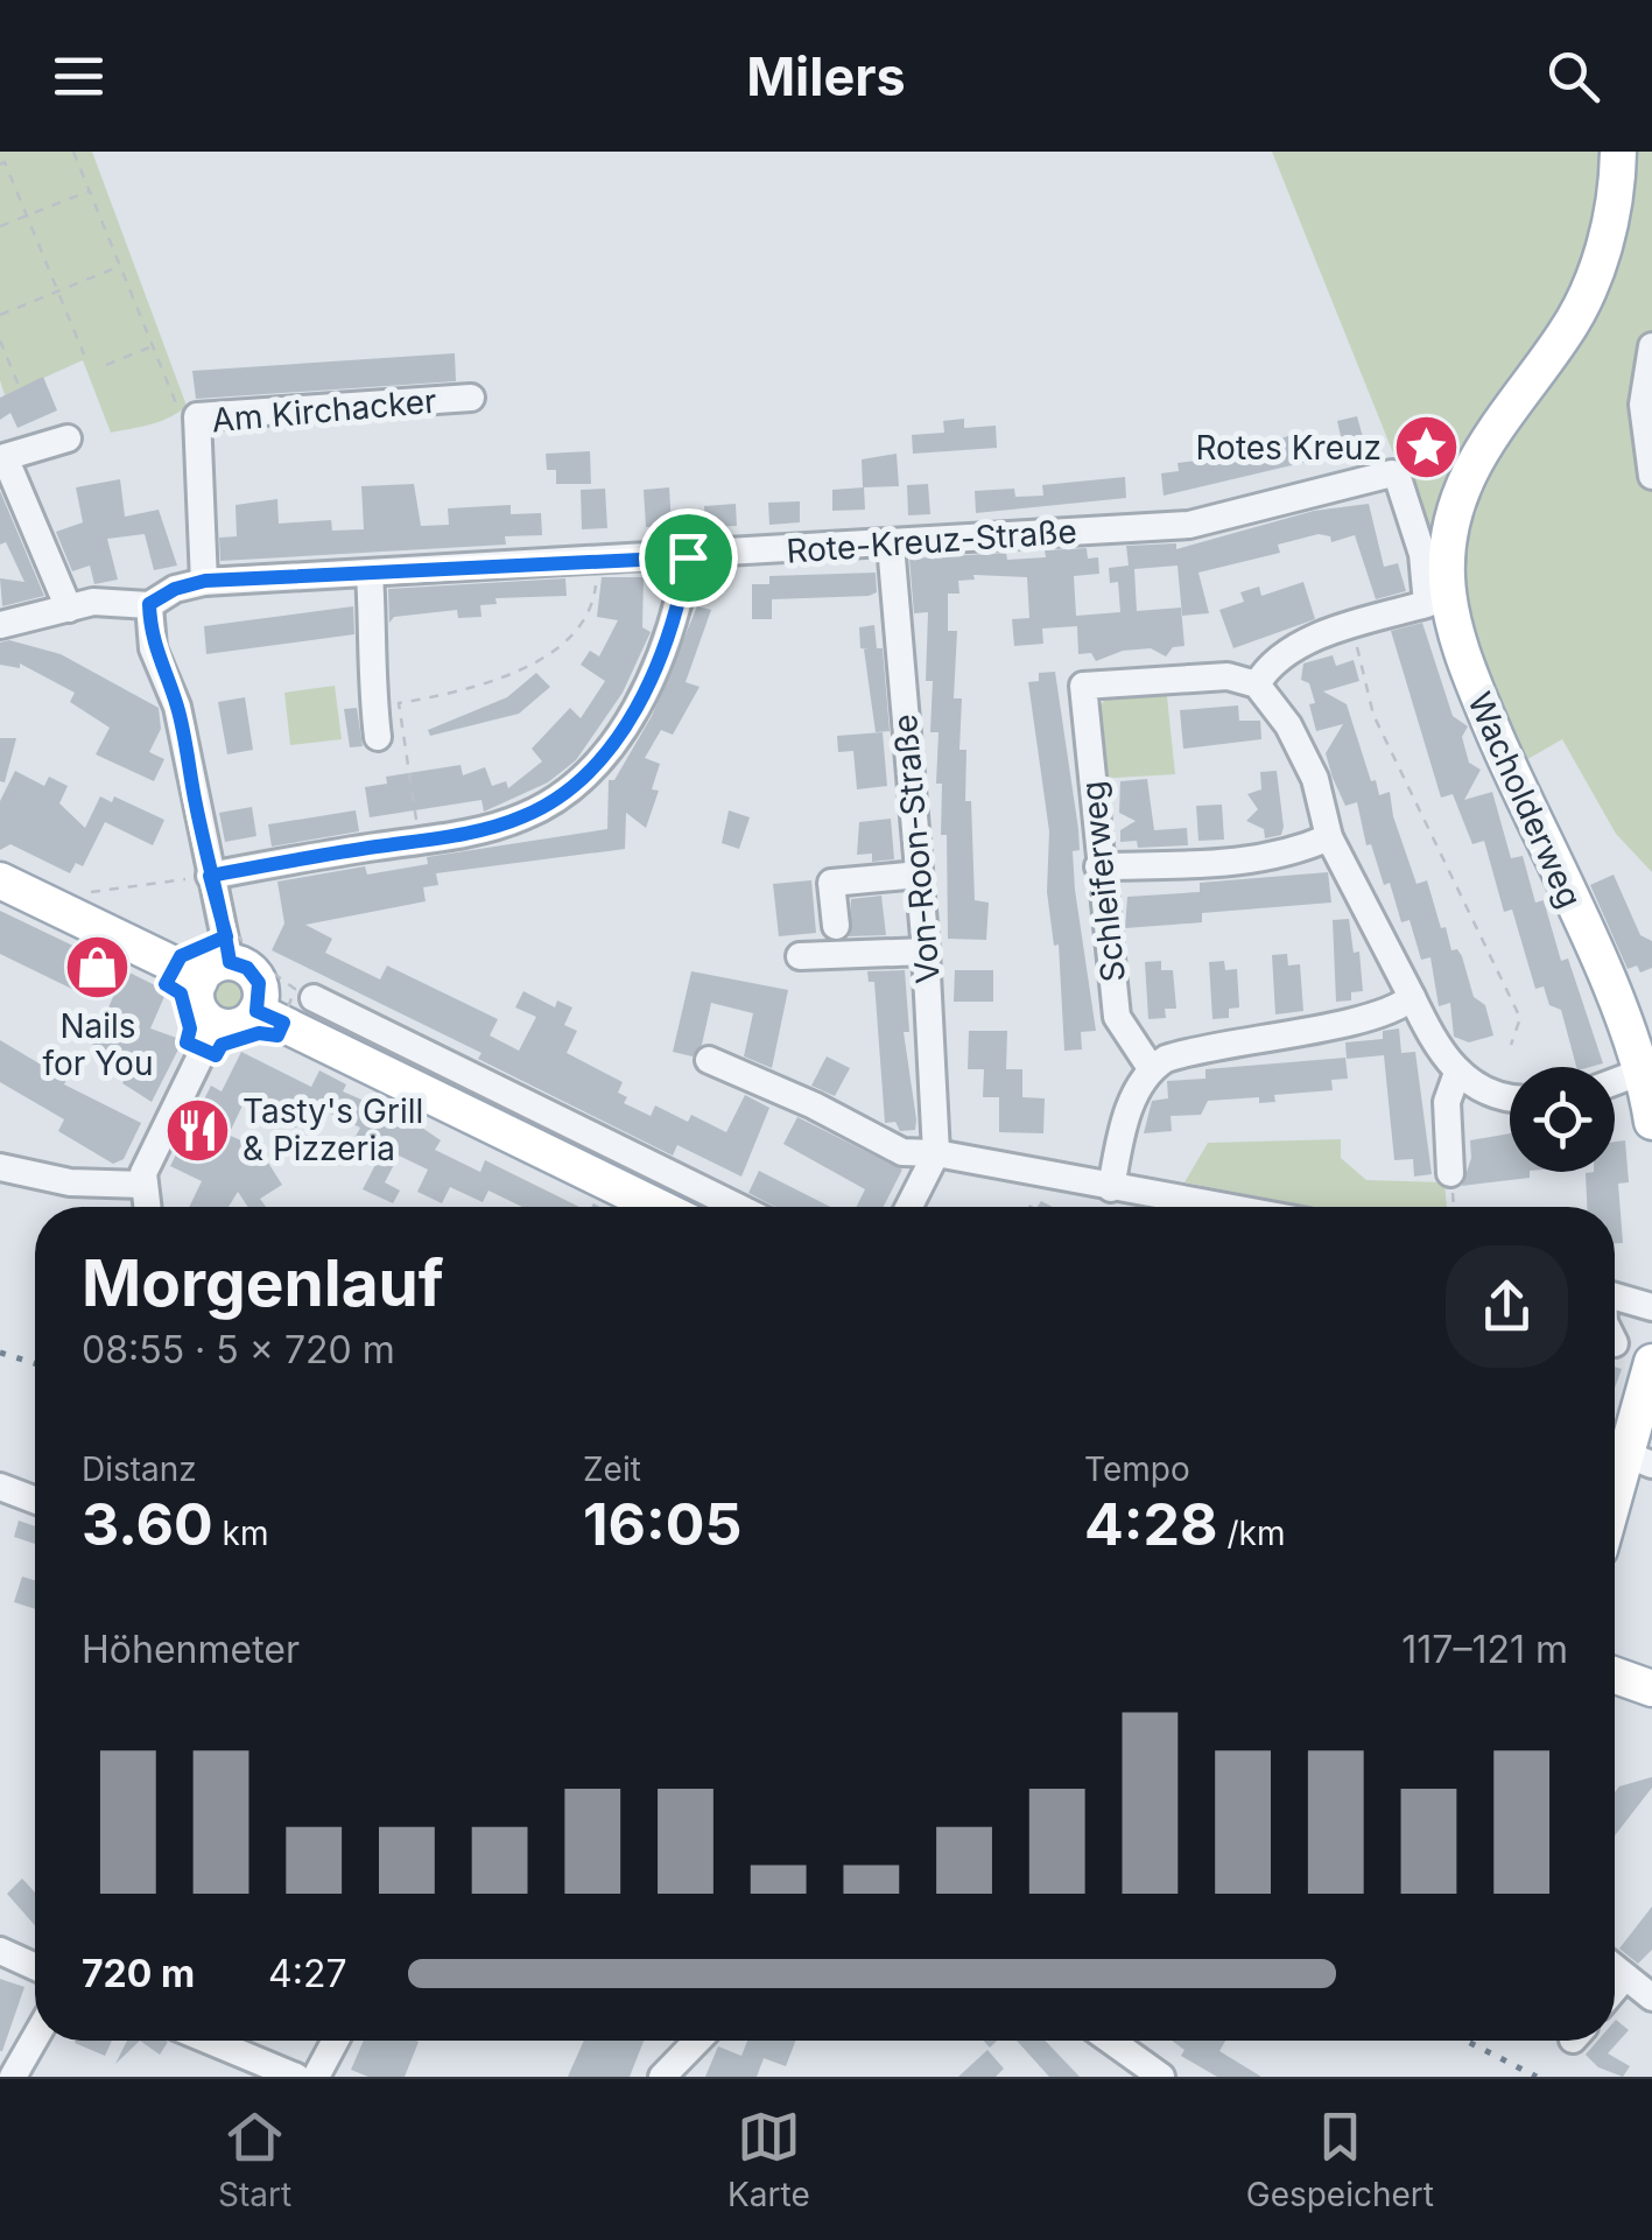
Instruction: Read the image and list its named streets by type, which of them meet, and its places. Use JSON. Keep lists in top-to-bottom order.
{
  "streets": {
    "main road": ["Wacholderweg"],
    "street": [
      "Am Kirchacker",
      "Rote-Kreuz-Straße",
      "Von-Roon-Straße",
      "Schleiferweg"
    ]
  },
  "crossings": [
    ["Am Kirchacker", "Rote-Kreuz-Straße"],
    ["Rote-Kreuz-Straße", "Von-Roon-Straße"]
  ],
  "places": {
    "place": ["Rotes Kreuz"],
    "shop": ["Nails for You"],
    "restaurant": ["Tasty's Grill & Pizzeria"]
  },
  "page": {
    "header": "Milers",
    "heading": ["Morgenlauf", "08:55 · 5 × 720 m"],
    "stats": [
      ["Distanz", "3.60 km"],
      ["Zeit", "16:05"],
      ["Tempo", "4:28 /km"]
    ],
    "chart": ["Höhenmeter", "117–121 m"],
    "list": [
      {
        "name": "720 m",
        "note": "4:27"
      }
    ],
    "tabs": ["Start", "Karte", "Gespeichert"]
  }
}
